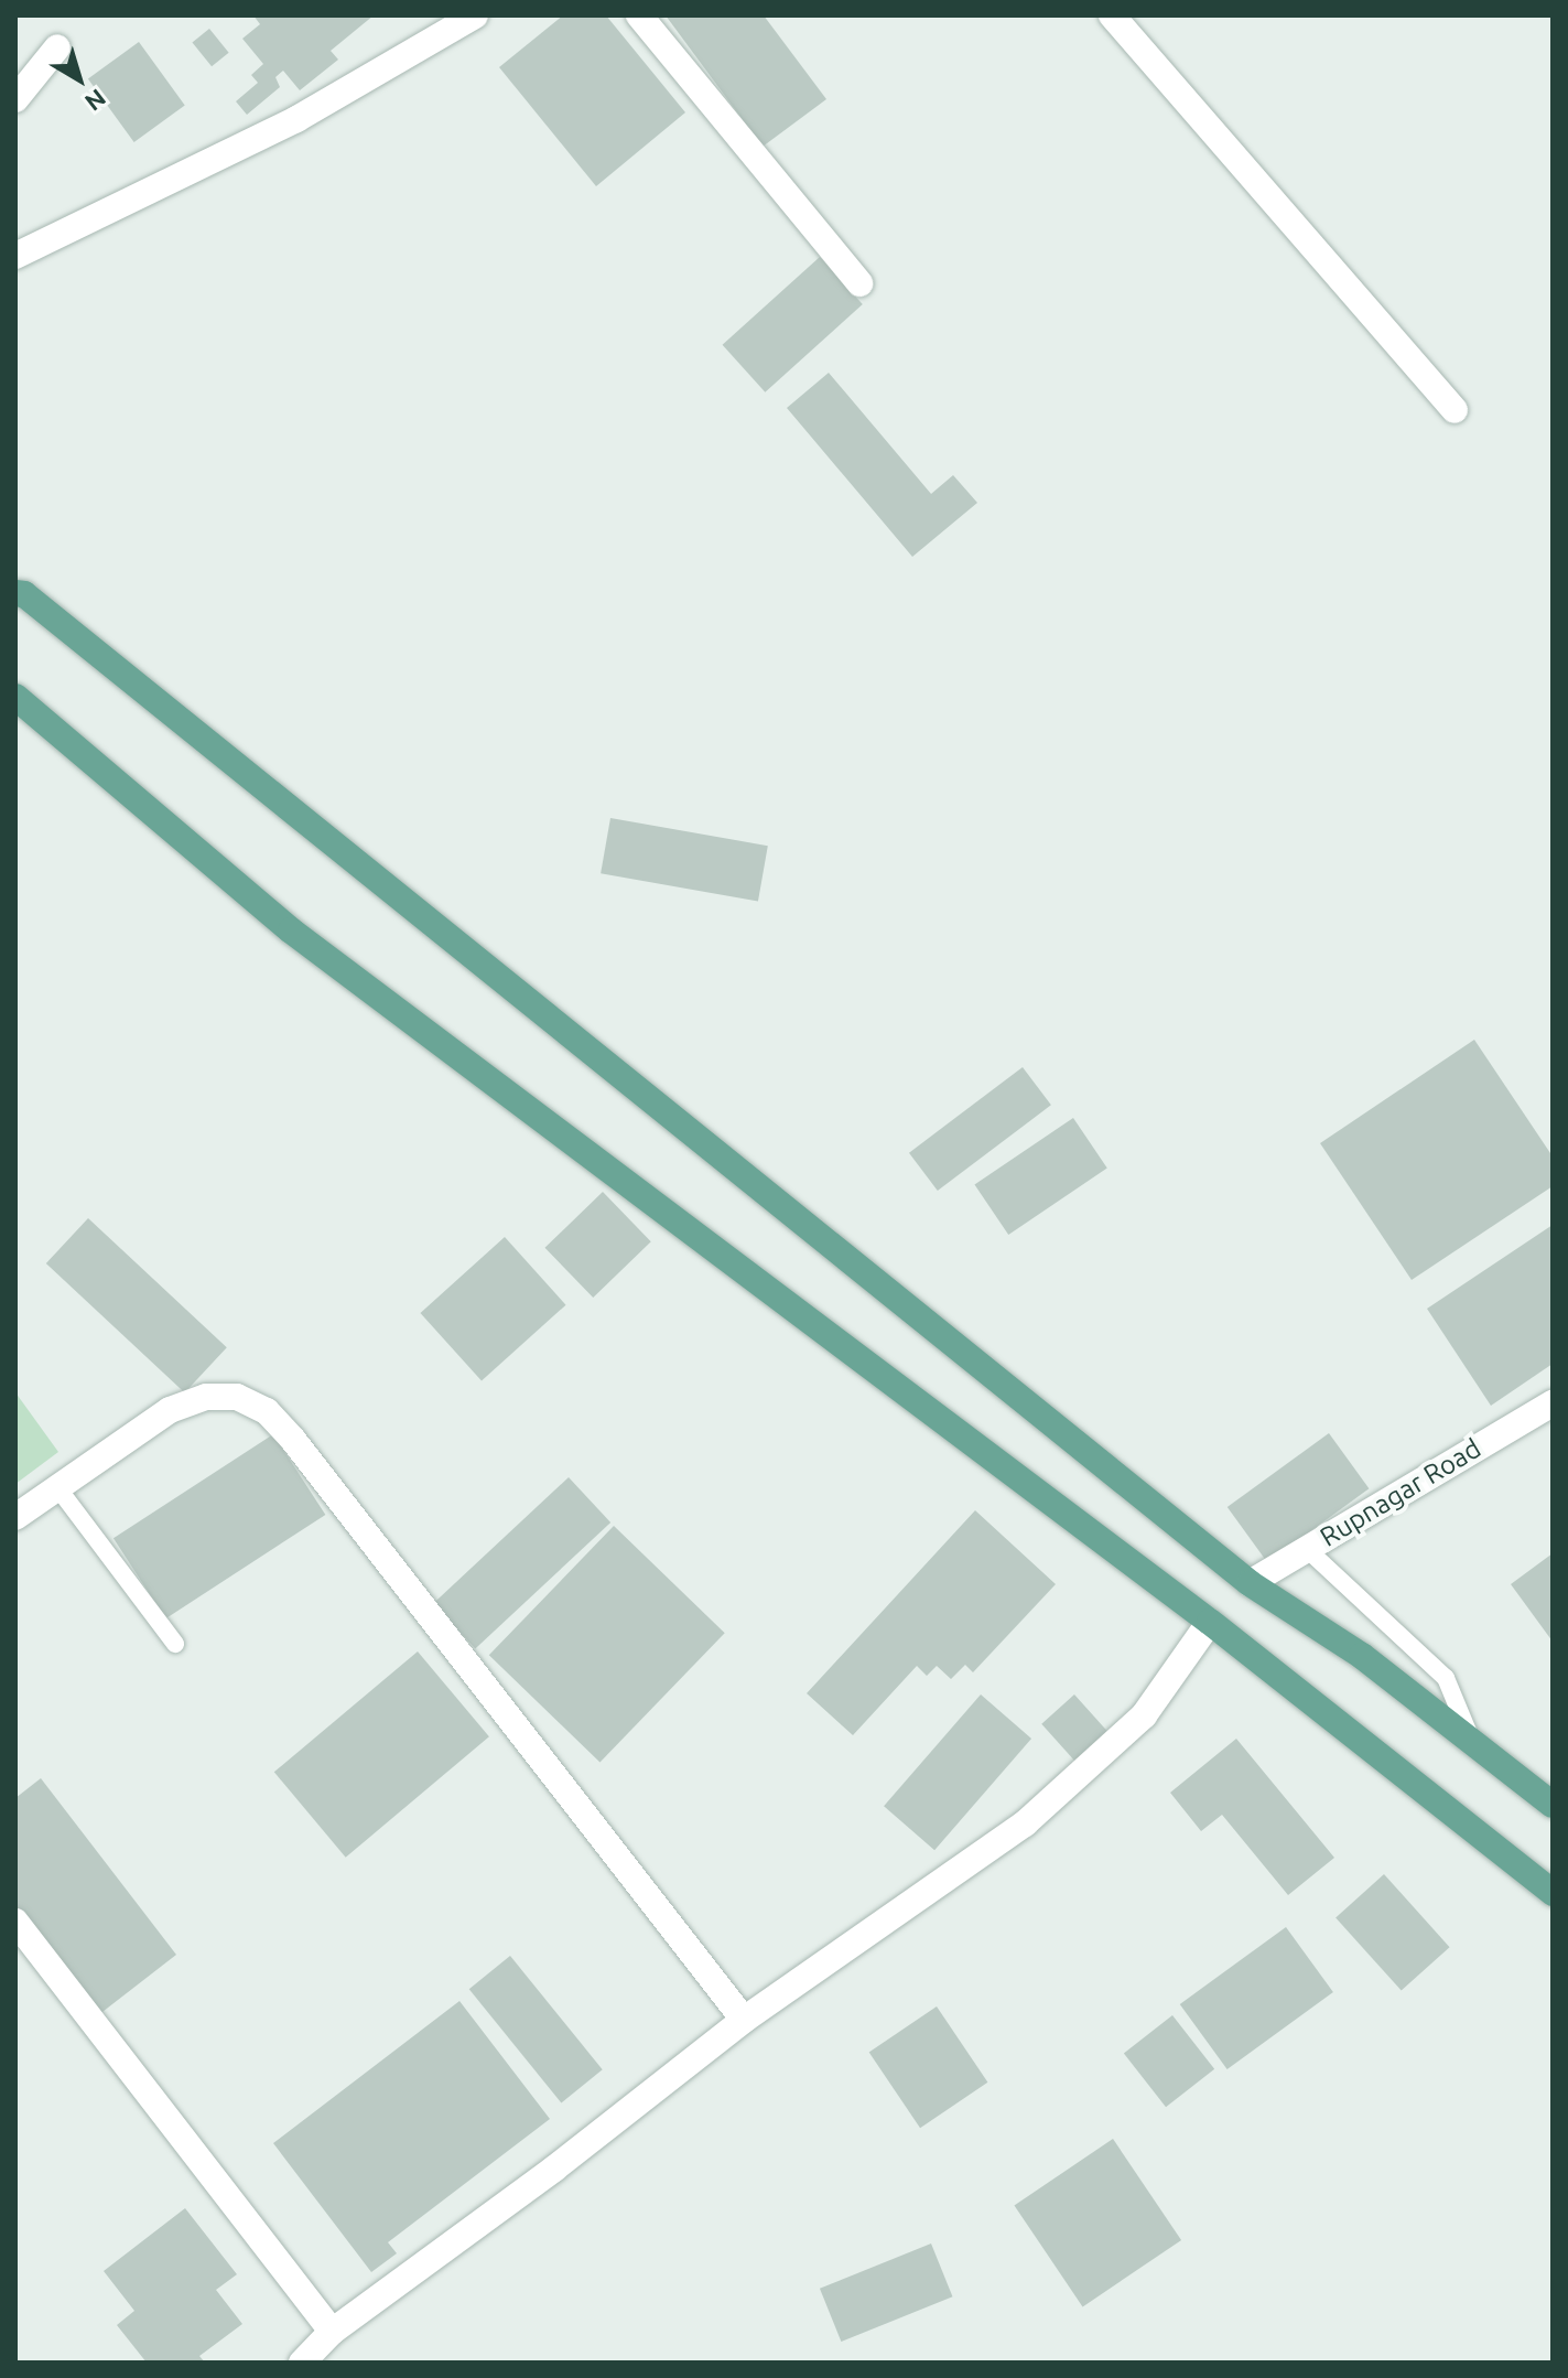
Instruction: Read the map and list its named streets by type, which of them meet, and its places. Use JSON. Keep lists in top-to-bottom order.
{
  "streets": {
    "street": ["Rupnagar Road"]
  },
  "north": "bottom right"
}
